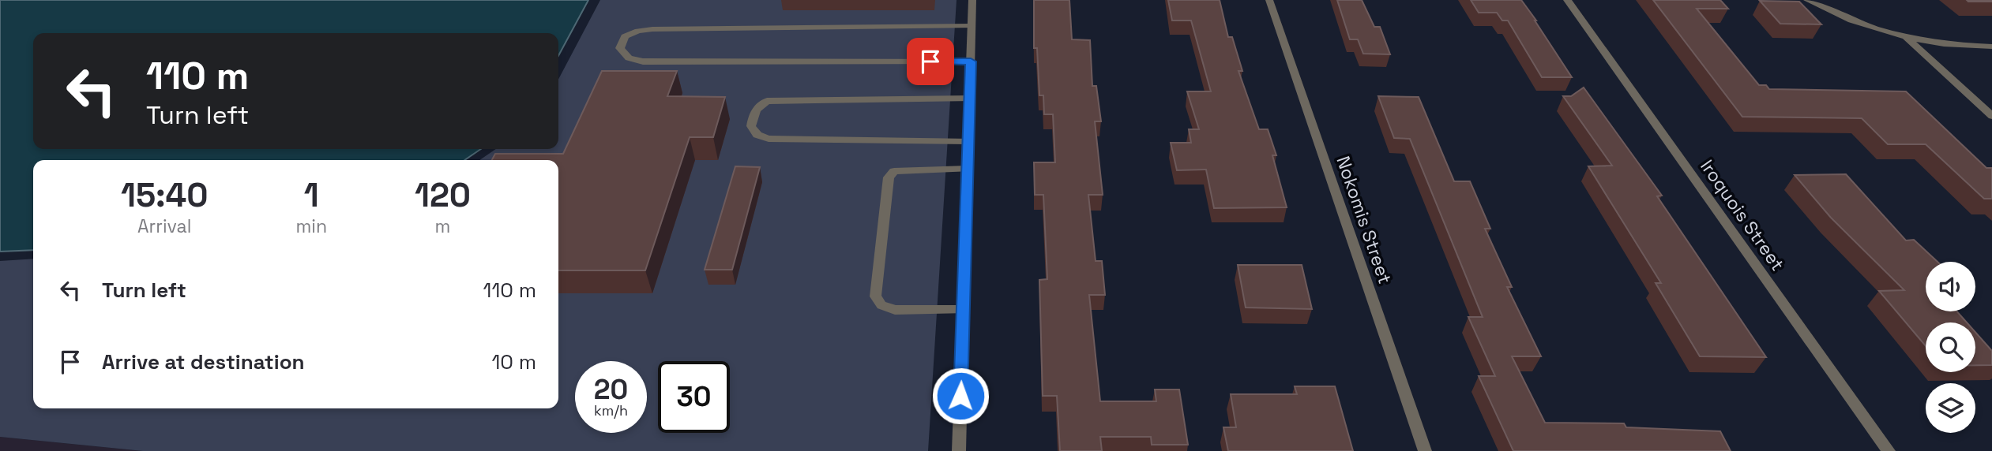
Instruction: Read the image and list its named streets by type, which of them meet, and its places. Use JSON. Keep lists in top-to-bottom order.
{
  "streets": {
    "street": ["Iroquois Street", "Nokomis Street"]
  },
  "page": {
    "turn": ["110 m", "Turn left"],
    "eta": [
      "15:40",
      "Arrival",
      "1",
      "min",
      "120",
      "m"
    ],
    "list": [
      {
        "name": "Turn left",
        "value": "110 m"
      },
      {
        "name": "Arrive at destination",
        "value": "10 m"
      }
    ],
    "speed": "20 km/h",
    "limit": "30"
  }
}
